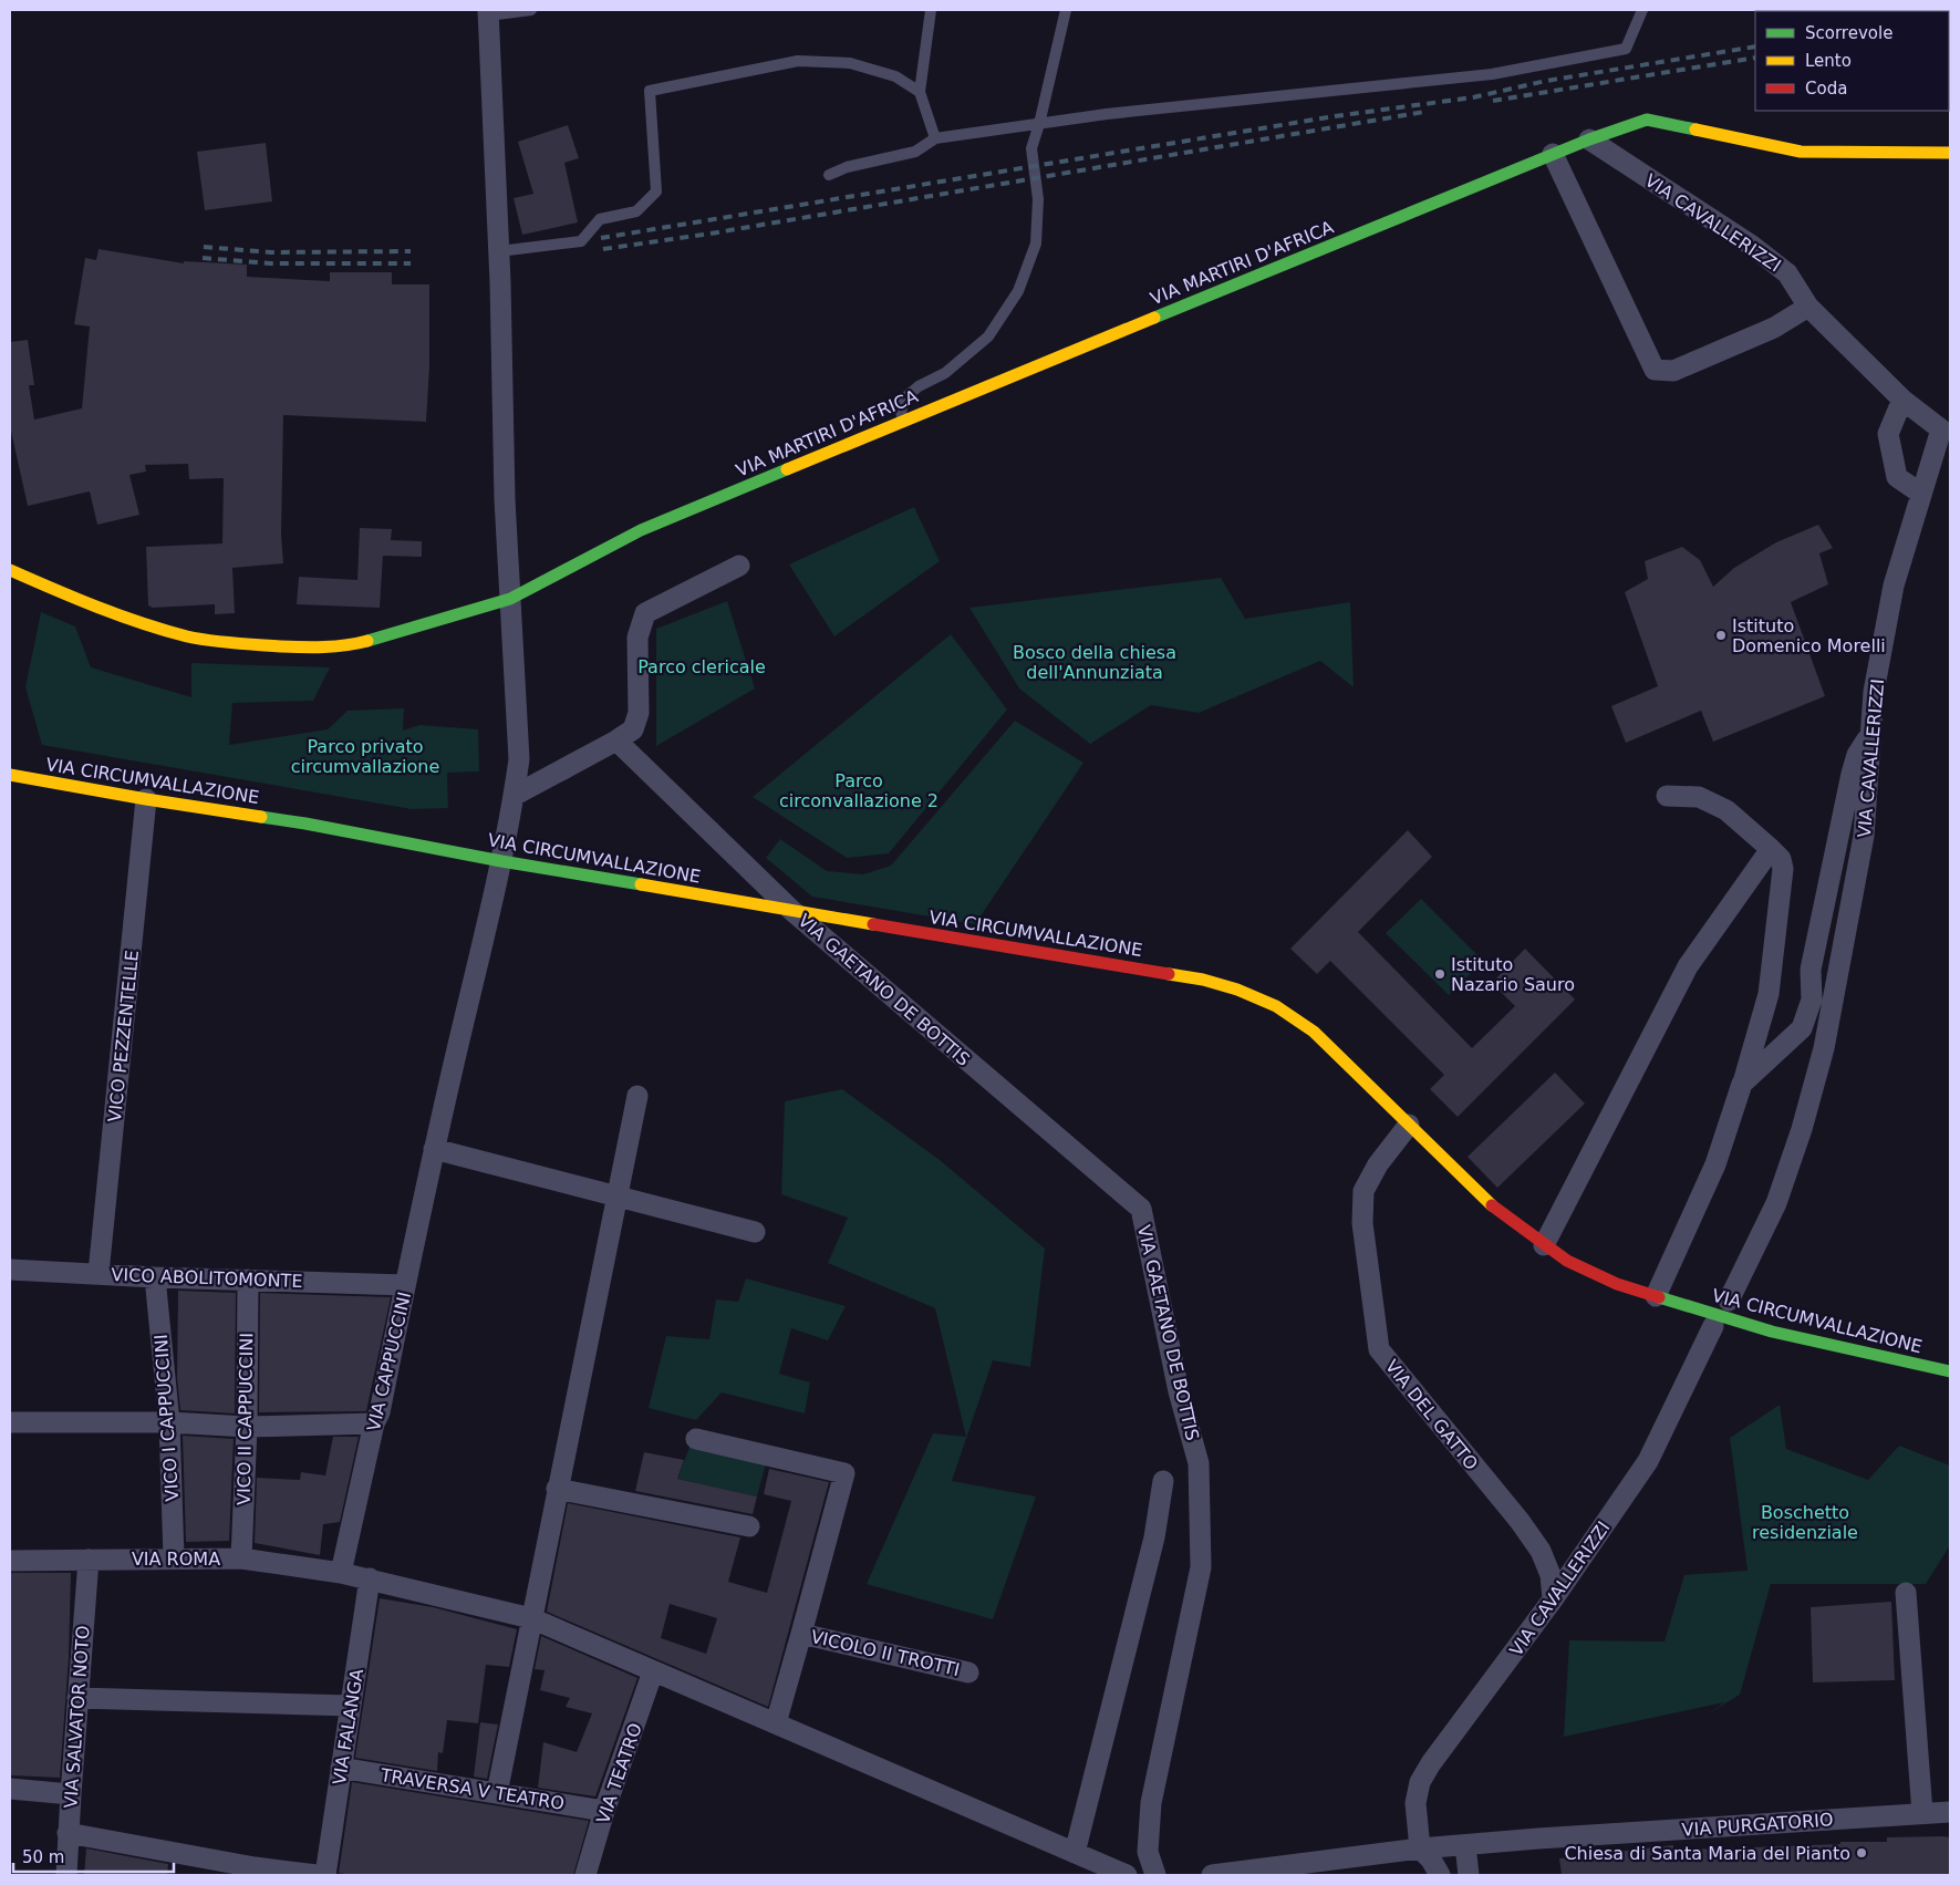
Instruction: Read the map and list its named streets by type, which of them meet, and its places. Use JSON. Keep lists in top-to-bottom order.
{
  "streets": {
    "main road": ["VIA MARTIRI D'AFRICA", "VIA CIRCUMVALLAZIONE"],
    "street": [
      "VIA CAVALLERIZZI",
      "VIA GAETANO DE BOTTIS",
      "VICO PEZZENTELLE",
      "VICO ABOLITOMONTE",
      "VIA CAPPUCCINI",
      "VIA DEL GATTO",
      "VICO I CAPPUCCINI",
      "VICO II CAPPUCCINI",
      "VIA ROMA",
      "VICOLO II TROTTI",
      "VIA SALVATOR NOTO",
      "VIA FALANGA",
      "VIA TEATRO",
      "TRAVERSA V TEATRO",
      "VIA PURGATORIO"
    ]
  },
  "crossings": [
    ["VIA CAVALLERIZZI", "VIA MARTIRI D'AFRICA"],
    ["VIA CAVALLERIZZI", "VIA DEL GATTO"],
    ["VIA CAVALLERIZZI", "VIA PURGATORIO"],
    ["VIA MARTIRI D'AFRICA", "VIA CAPPUCCINI"],
    ["VIA CIRCUMVALLAZIONE", "VIA GAETANO DE BOTTIS"],
    ["VIA CIRCUMVALLAZIONE", "VICO PEZZENTELLE"],
    ["VIA CIRCUMVALLAZIONE", "VIA CAPPUCCINI"],
    ["VIA CIRCUMVALLAZIONE", "VIA DEL GATTO"],
    ["VICO PEZZENTELLE", "VICO ABOLITOMONTE"],
    ["VICO ABOLITOMONTE", "VIA CAPPUCCINI"],
    ["VICO ABOLITOMONTE", "VICO I CAPPUCCINI"],
    ["VICO ABOLITOMONTE", "VICO II CAPPUCCINI"],
    ["VIA CAPPUCCINI", "VIA ROMA"],
    ["VICO I CAPPUCCINI", "VIA ROMA"],
    ["VICO II CAPPUCCINI", "VIA ROMA"],
    ["VIA ROMA", "VICOLO II TROTTI"],
    ["VIA ROMA", "VIA SALVATOR NOTO"],
    ["VIA ROMA", "VIA FALANGA"],
    ["VIA ROMA", "VIA TEATRO"],
    ["VIA FALANGA", "TRAVERSA V TEATRO"],
    ["VIA TEATRO", "TRAVERSA V TEATRO"]
  ],
  "parks": [
    "Bosco della chiesa dell'Annunziata",
    "Parco clericale",
    "Parco privato circumvallazione",
    "Parco circonvallazione 2",
    "Boschetto residenziale"
  ],
  "places": ["Istituto Domenico Morelli", "Istituto Nazario Sauro", "Chiesa di Santa Maria del Pianto"],
  "legend": ["Scorrevole", "Lento", "Coda"],
  "scale_bar": "50 m"
}
